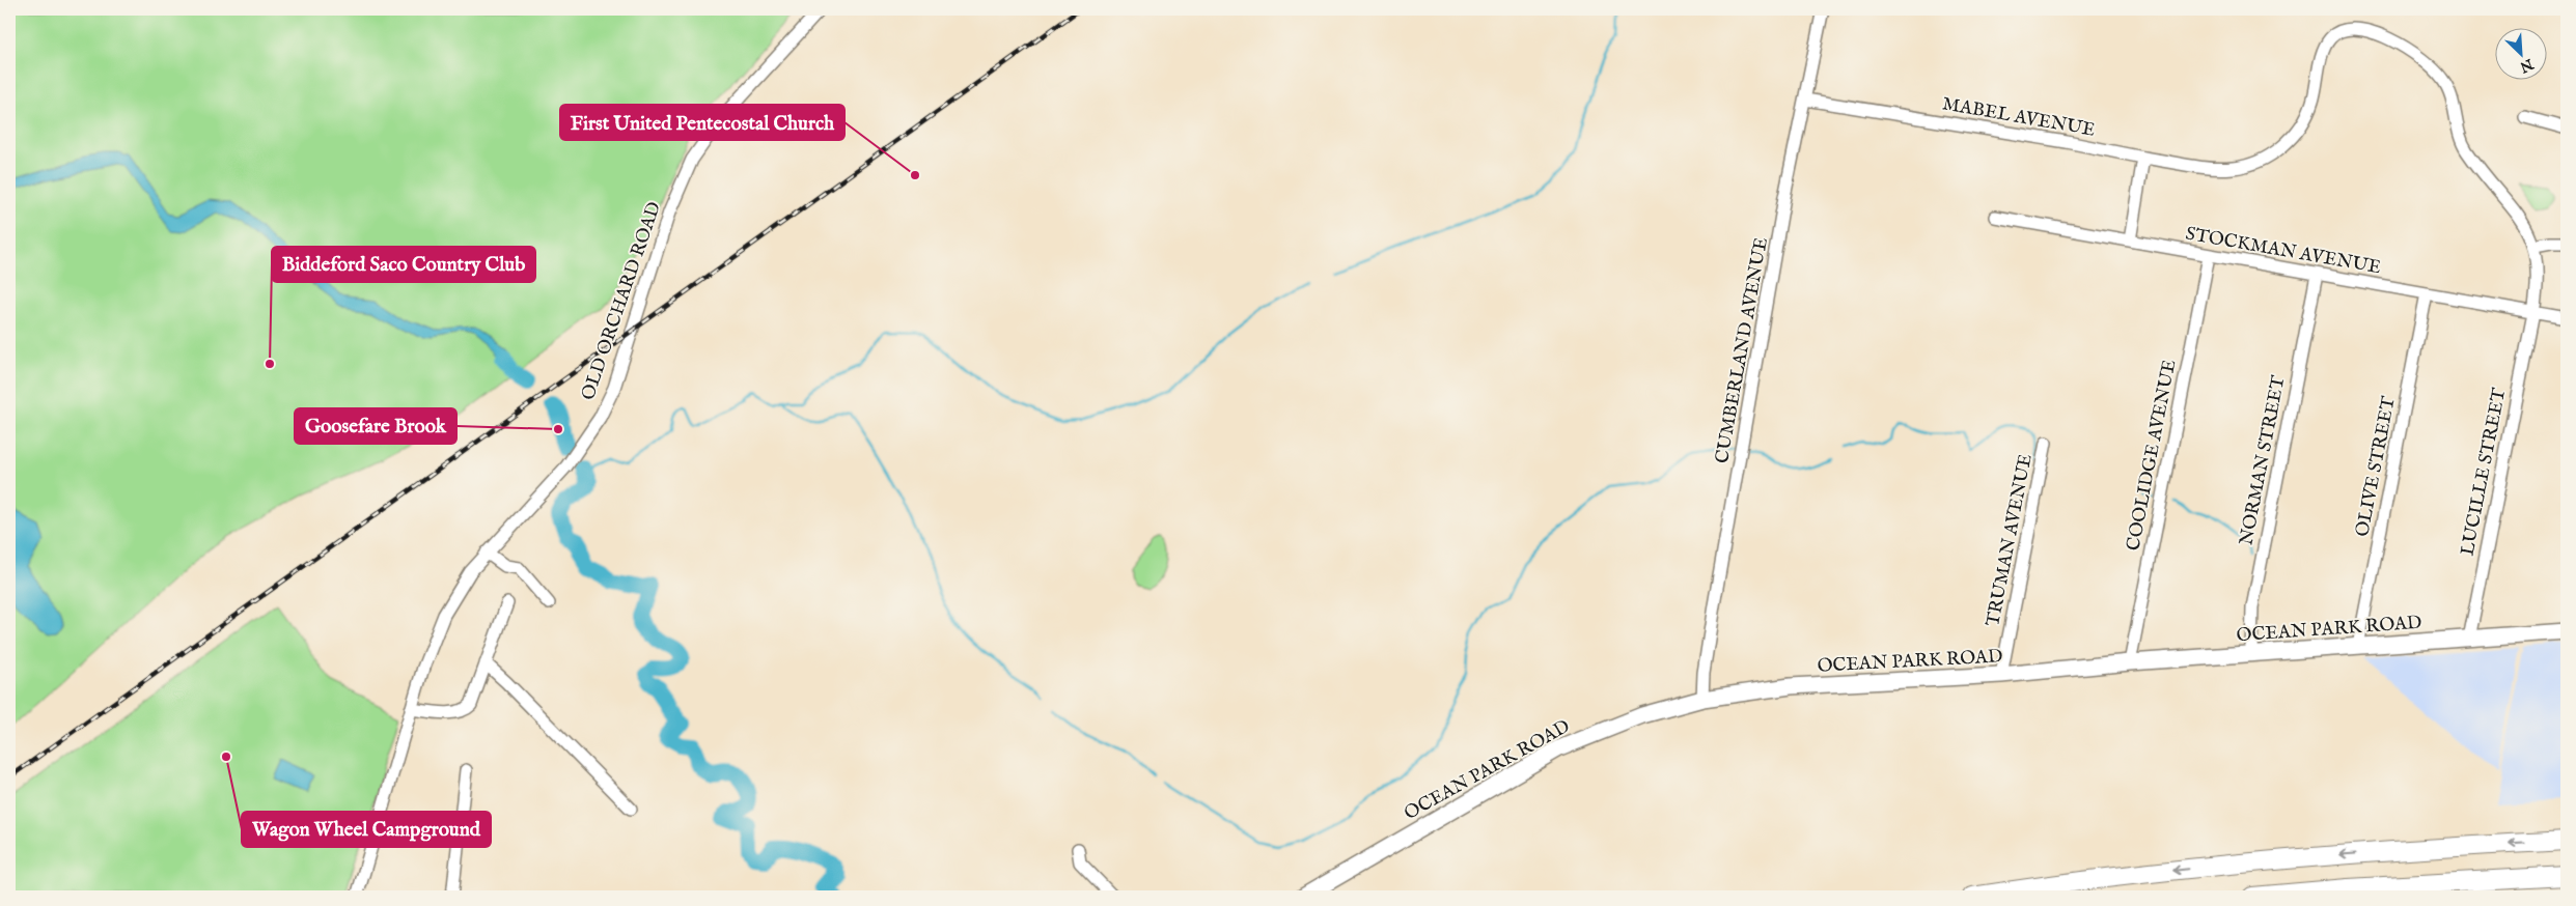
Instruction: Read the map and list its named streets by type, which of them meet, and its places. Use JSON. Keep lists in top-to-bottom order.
{
  "streets": {
    "main road": ["OCEAN PARK ROAD"],
    "street": [
      "MABEL AVENUE",
      "STOCKMAN AVENUE",
      "OLD ORCHARD ROAD",
      "CUMBERLAND AVENUE",
      "COOLIDGE AVENUE",
      "NORMAN STREET",
      "OLIVE STREET",
      "LUCILLE STREET",
      "TRUMAN AVENUE"
    ]
  },
  "crossings": [
    ["MABEL AVENUE", "CUMBERLAND AVENUE"],
    ["MABEL AVENUE", "LUCILLE STREET"],
    ["STOCKMAN AVENUE", "COOLIDGE AVENUE"],
    ["STOCKMAN AVENUE", "NORMAN STREET"],
    ["STOCKMAN AVENUE", "OLIVE STREET"],
    ["STOCKMAN AVENUE", "LUCILLE STREET"],
    ["CUMBERLAND AVENUE", "OCEAN PARK ROAD"],
    ["COOLIDGE AVENUE", "OCEAN PARK ROAD"],
    ["NORMAN STREET", "OCEAN PARK ROAD"],
    ["OLIVE STREET", "OCEAN PARK ROAD"],
    ["LUCILLE STREET", "OCEAN PARK ROAD"],
    ["TRUMAN AVENUE", "OCEAN PARK ROAD"]
  ],
  "places": [
    "First United Pentecostal Church",
    "Biddeford Saco Country Club",
    "Goosefare Brook",
    "Wagon Wheel Campground"
  ],
  "north": "bottom right"
}
